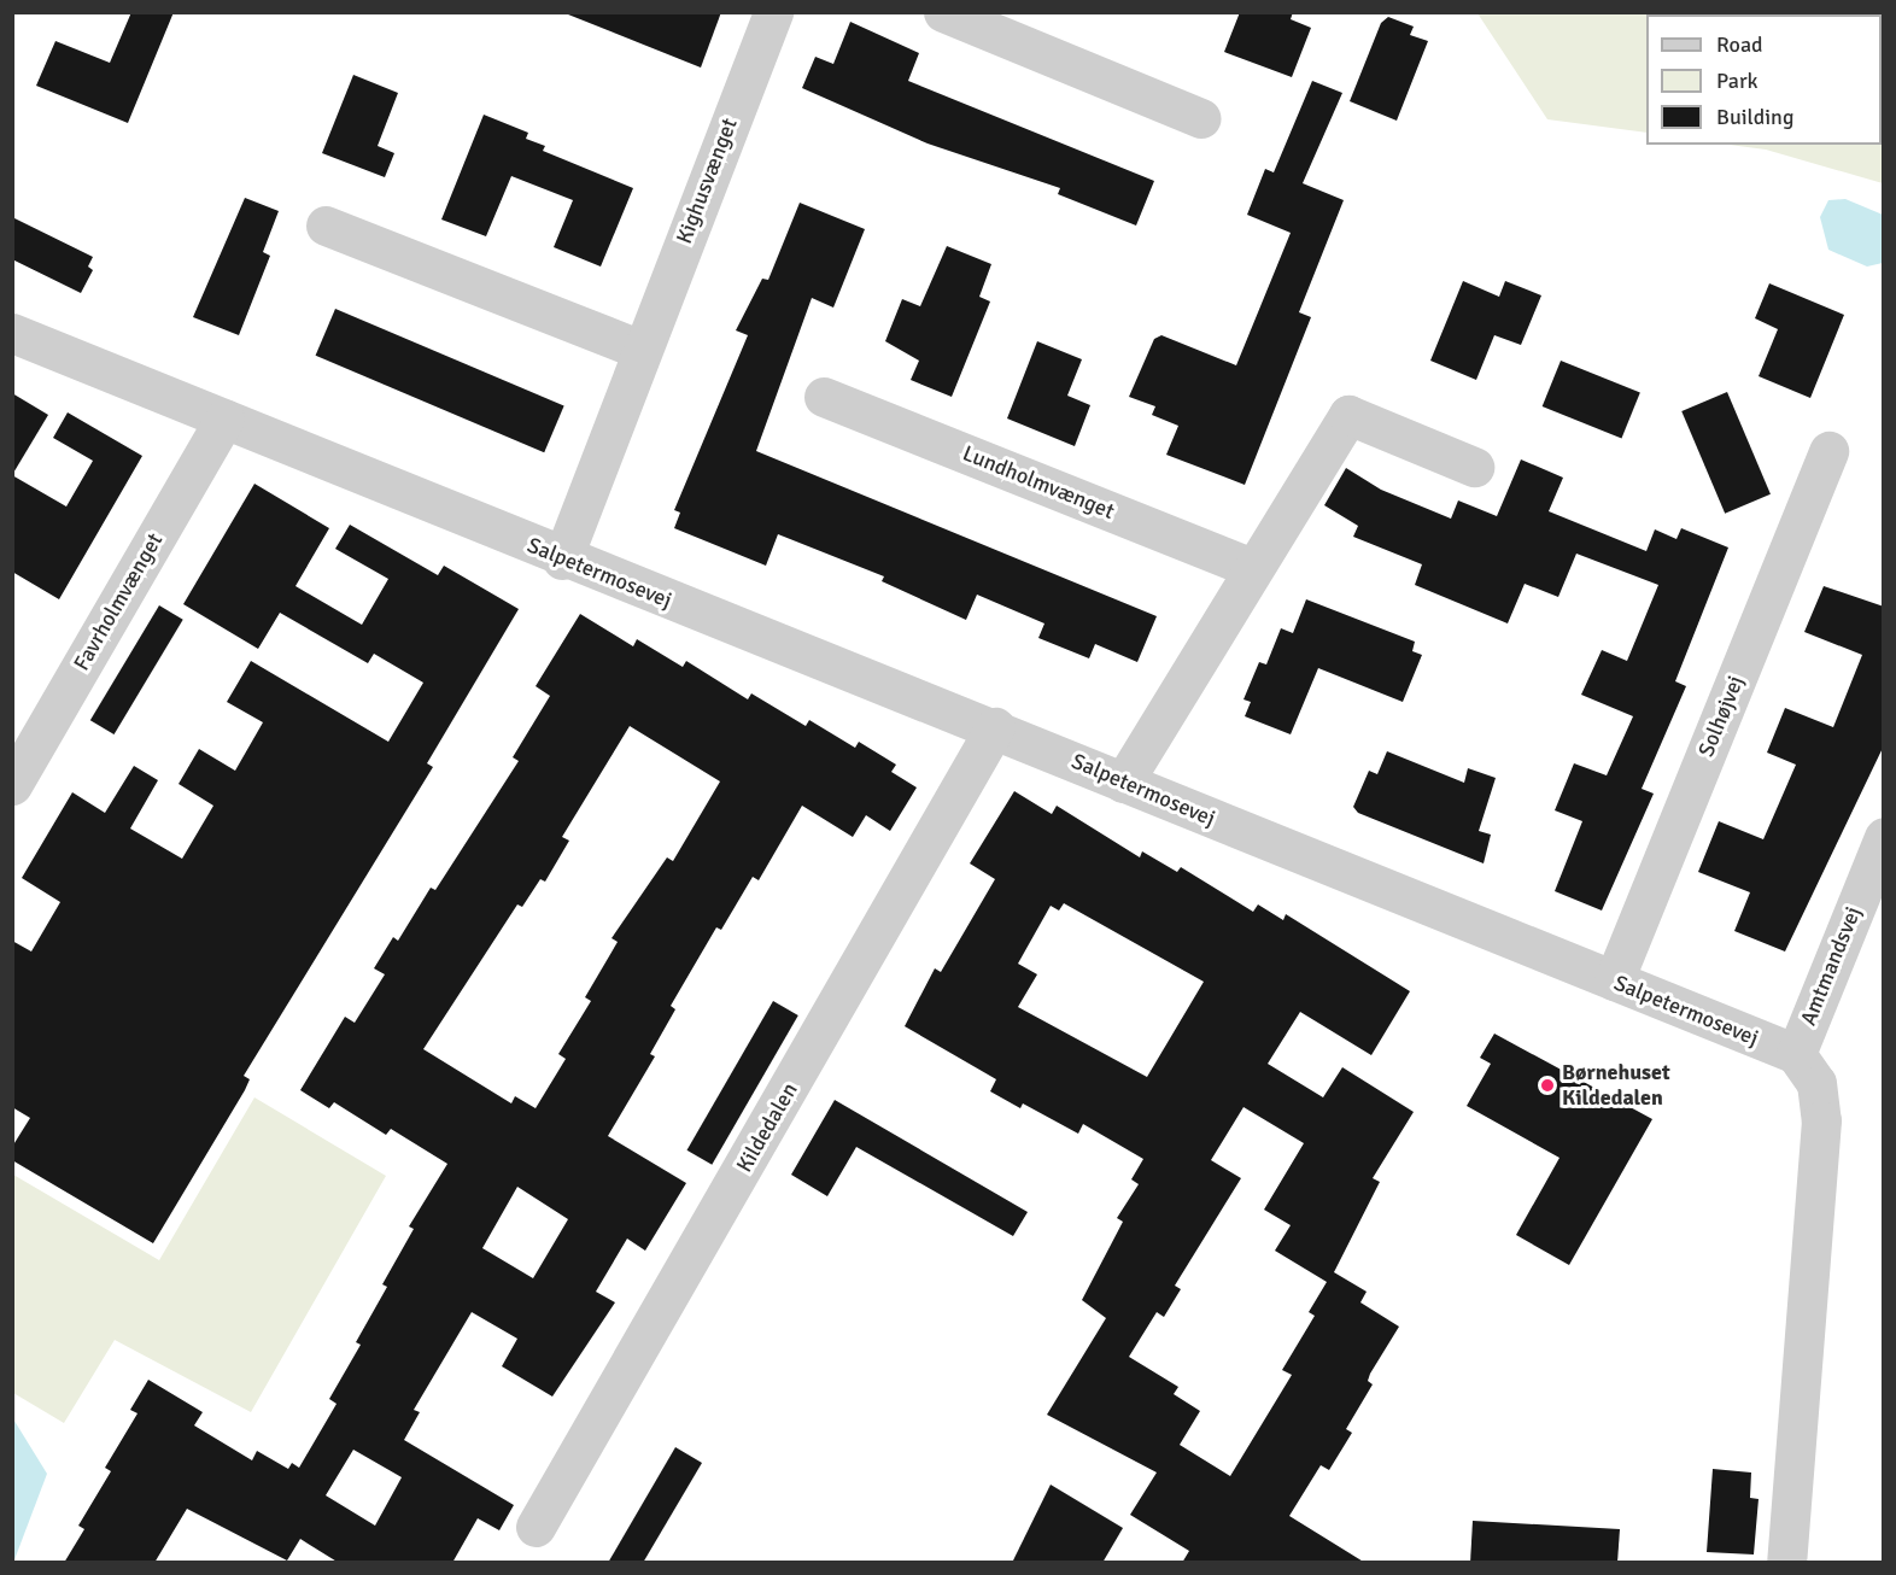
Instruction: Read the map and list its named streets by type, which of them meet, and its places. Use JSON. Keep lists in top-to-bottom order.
{
  "streets": {
    "street": [
      "Kighusvænget",
      "Lundholmvænget",
      "Salpetermosevej",
      "Favrholmvænget",
      "Solhøjvej",
      "Amtmandsvej",
      "Kildedalen"
    ]
  },
  "crossings": [
    ["Kighusvænget", "Salpetermosevej"],
    ["Salpetermosevej", "Favrholmvænget"],
    ["Salpetermosevej", "Solhøjvej"],
    ["Salpetermosevej", "Amtmandsvej"],
    ["Salpetermosevej", "Kildedalen"]
  ],
  "places": ["Børnehuset Kildedalen"],
  "legend": ["Road", "Park", "Building"]
}
